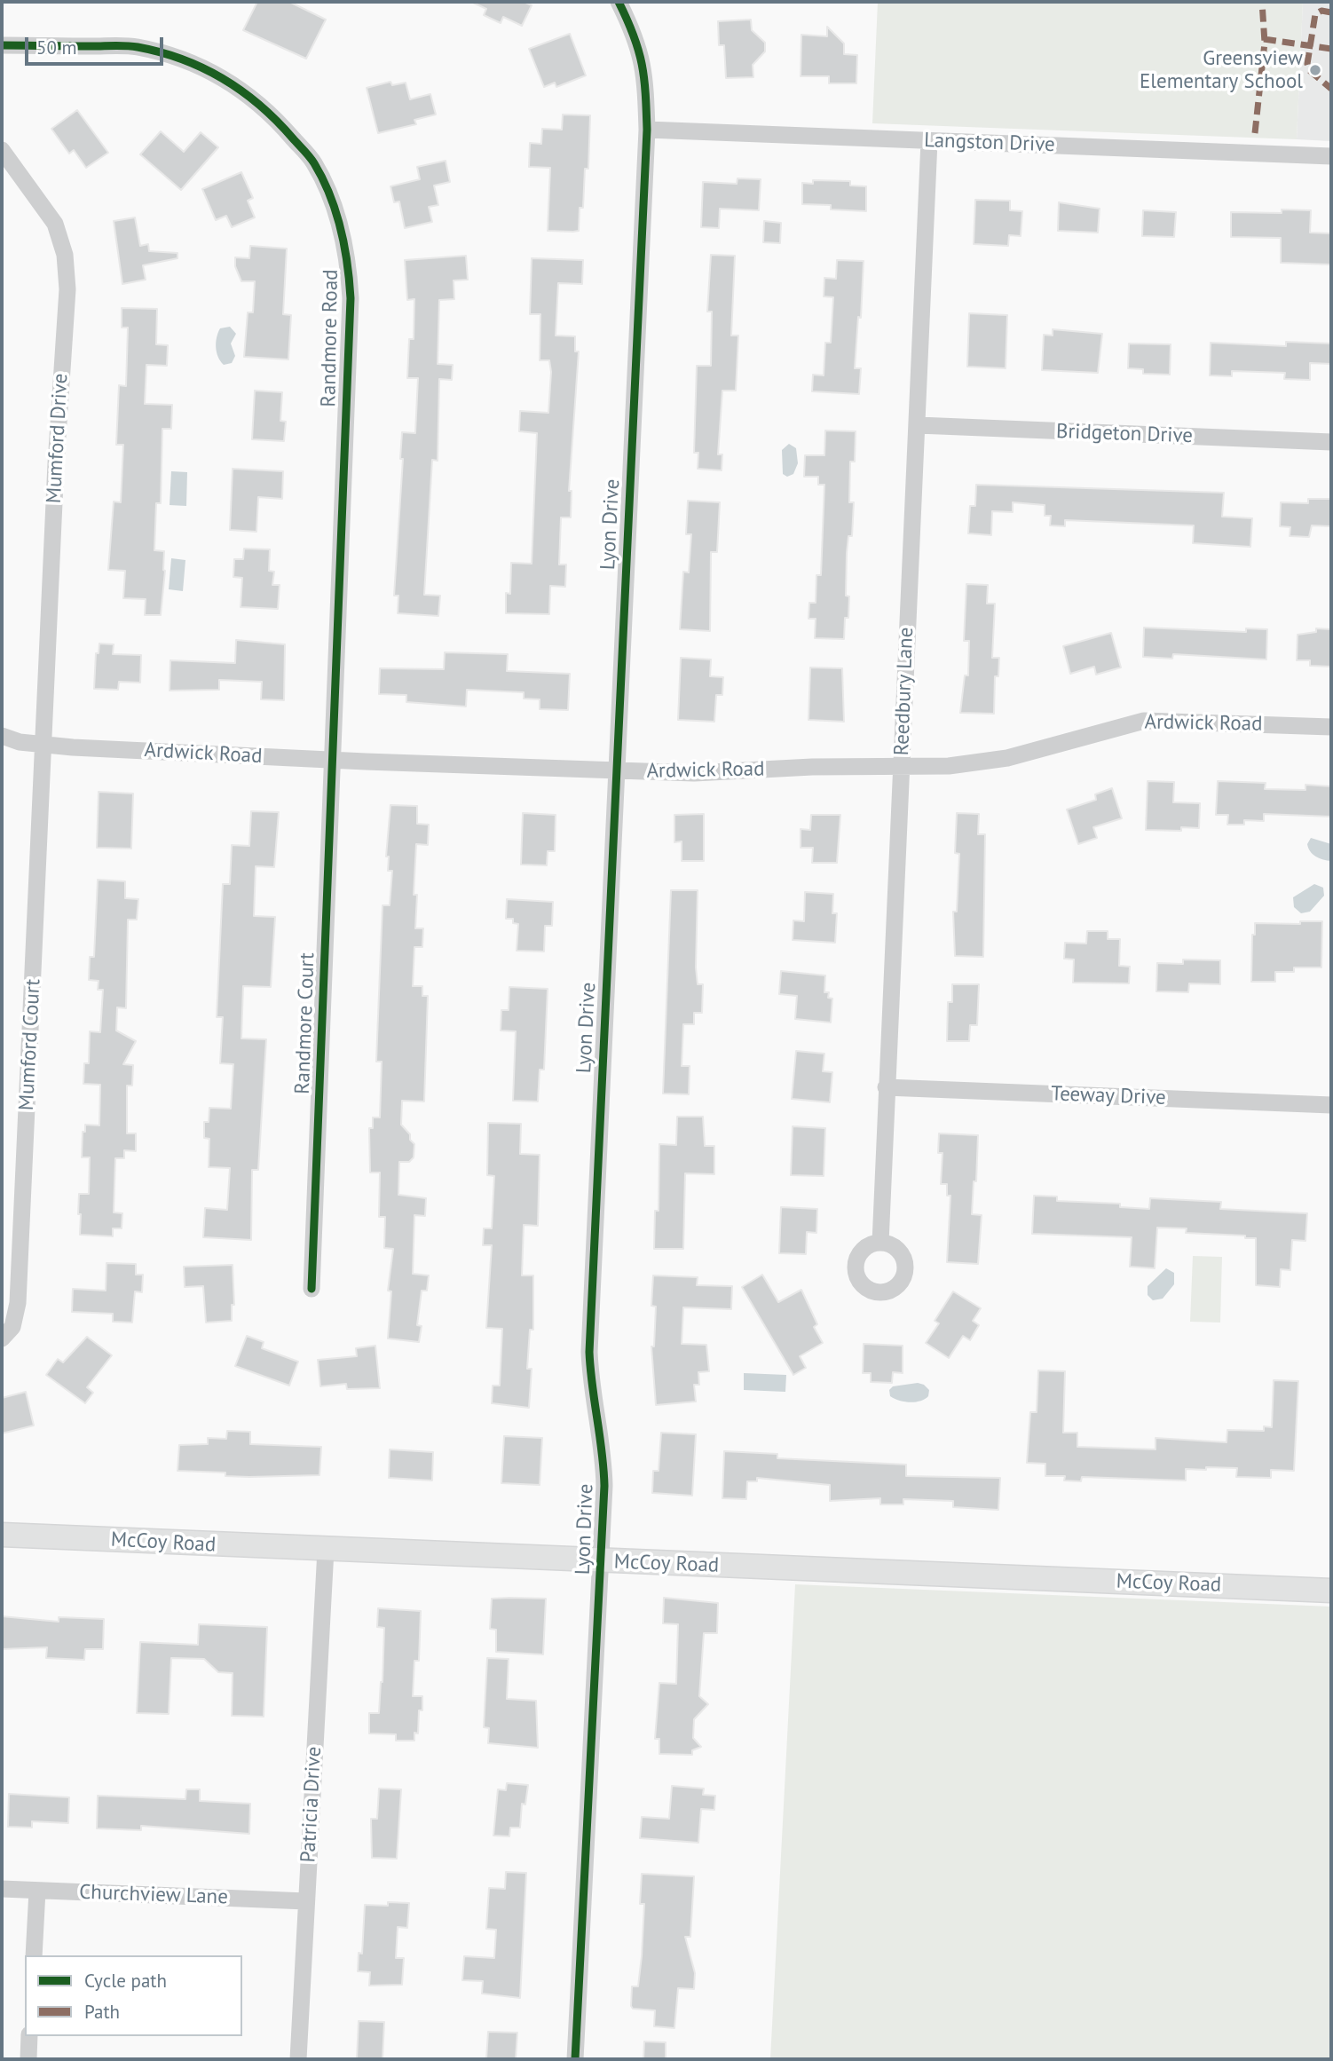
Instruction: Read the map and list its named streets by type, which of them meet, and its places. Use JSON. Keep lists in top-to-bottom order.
{
  "streets": {
    "main road": ["McCoy Road"],
    "street": [
      "Langston Drive",
      "Randmore Road",
      "Bridgeton Drive",
      "Mumford Drive",
      "Lyon Drive",
      "Reedbury Lane",
      "Ardwick Road",
      "Randmore Court",
      "Mumford Court",
      "Teeway Drive",
      "Patricia Drive",
      "Churchview Lane"
    ]
  },
  "crossings": [
    ["Langston Drive", "Lyon Drive"],
    ["Langston Drive", "Reedbury Lane"],
    ["Randmore Road", "Ardwick Road"],
    ["Randmore Road", "Randmore Court"],
    ["Bridgeton Drive", "Reedbury Lane"],
    ["Mumford Drive", "Ardwick Road"],
    ["Mumford Drive", "Mumford Court"],
    ["Lyon Drive", "Ardwick Road"],
    ["Lyon Drive", "McCoy Road"],
    ["Reedbury Lane", "Ardwick Road"],
    ["Reedbury Lane", "Teeway Drive"],
    ["Ardwick Road", "Randmore Court"],
    ["Ardwick Road", "Mumford Court"],
    ["McCoy Road", "Patricia Drive"],
    ["Patricia Drive", "Churchview Lane"]
  ],
  "places": ["Greensview Elementary School"],
  "legend": ["Cycle path", "Path"],
  "scale_bar": "50 m"
}
